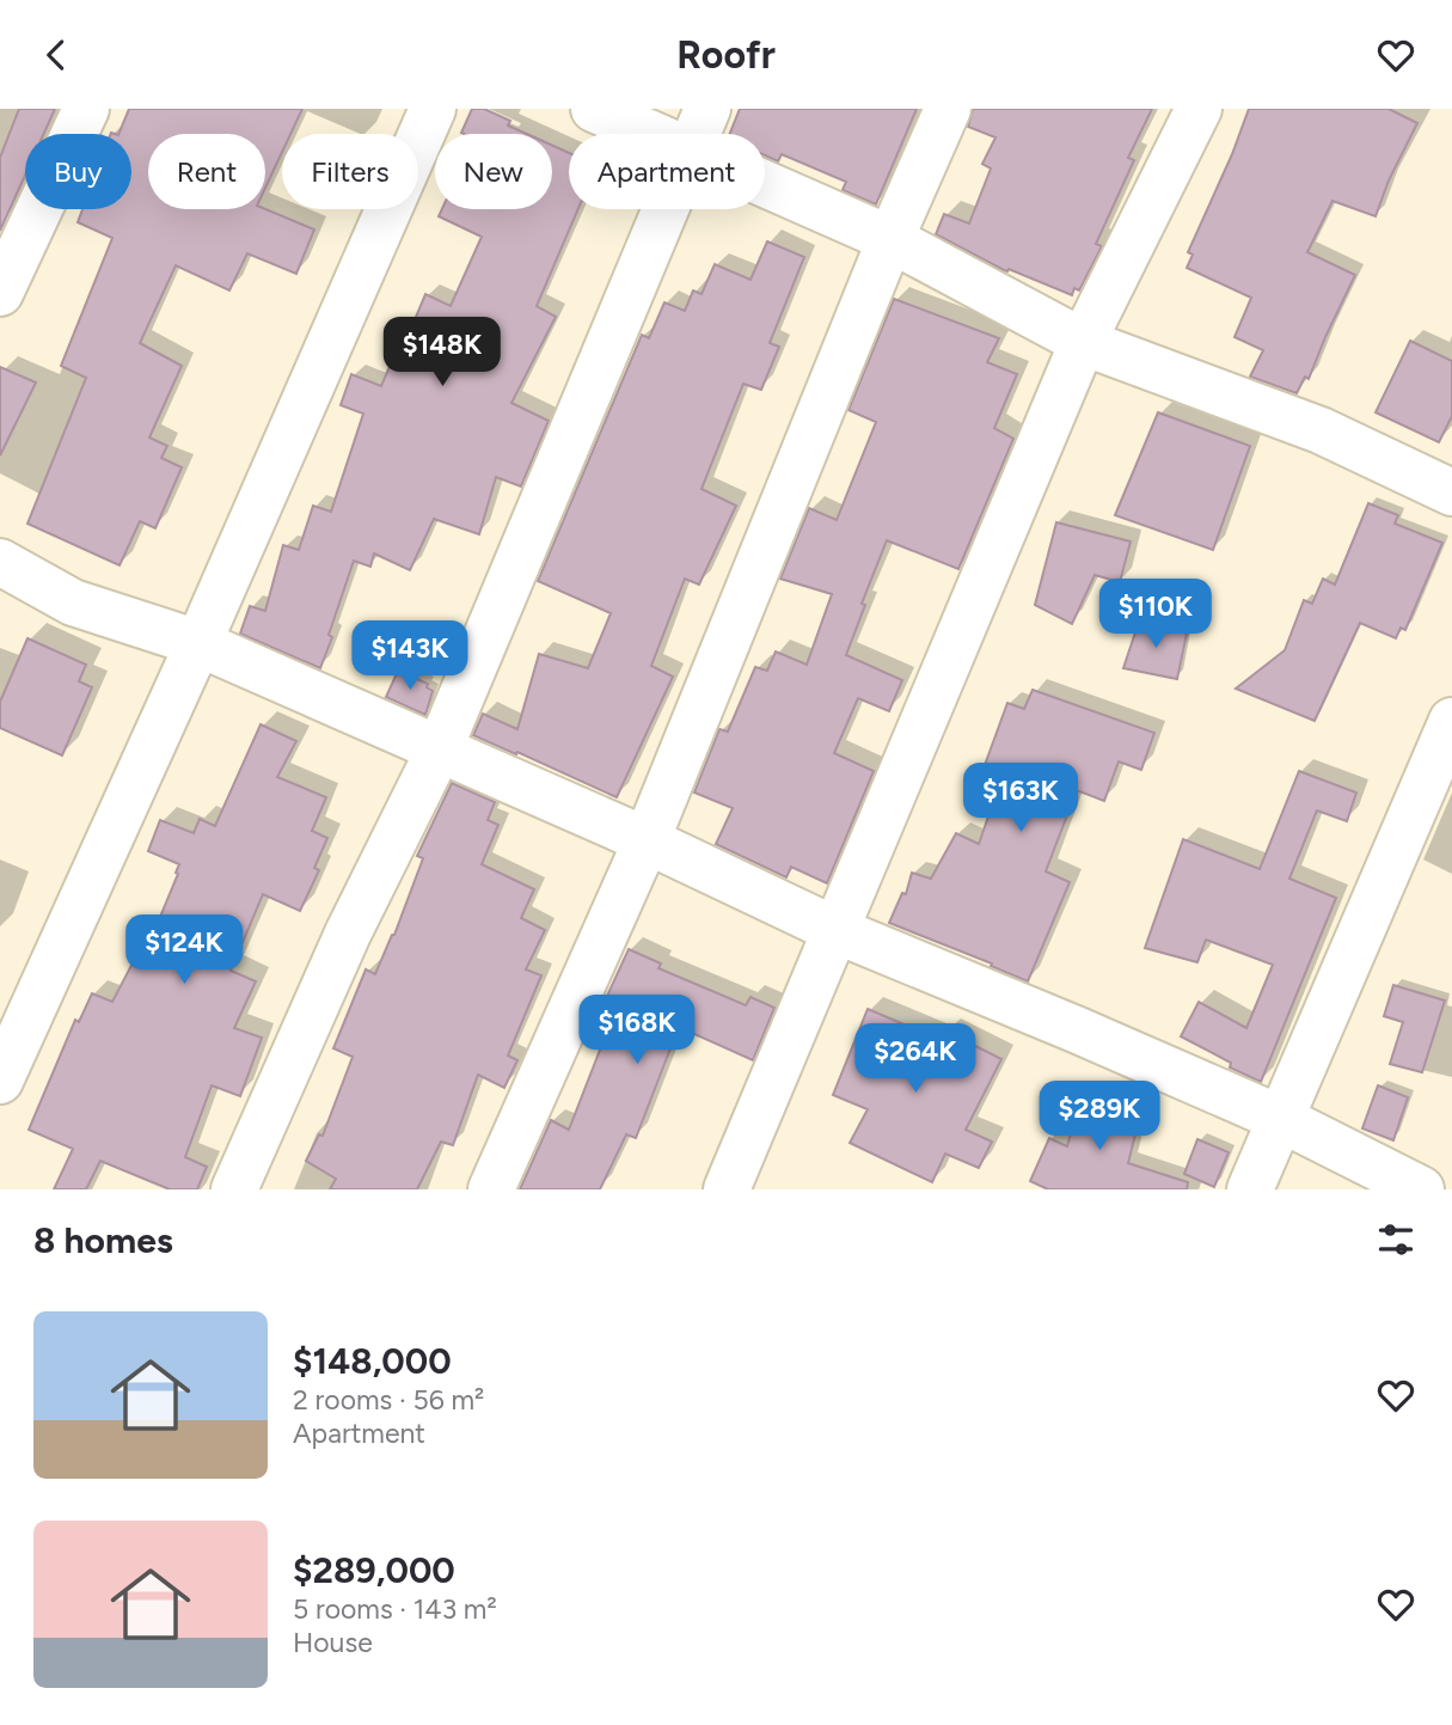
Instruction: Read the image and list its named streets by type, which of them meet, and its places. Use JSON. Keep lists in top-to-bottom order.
{
  "page": {
    "header": "Roofr",
    "chip": [
      "Buy",
      "Rent",
      "Filters",
      "New",
      "Apartment"
    ],
    "price": [
      "$148K",
      "$110K",
      "$143K",
      "$163K",
      "$124K",
      "$168K",
      "$264K",
      "$289K"
    ],
    "heading": "8 homes",
    "list": [
      {
        "name": "$148,000",
        "note": "2 rooms · 56 m² · Apartment"
      },
      {
        "name": "$289,000",
        "note": "5 rooms · 143 m² · House"
      }
    ]
  }
}
